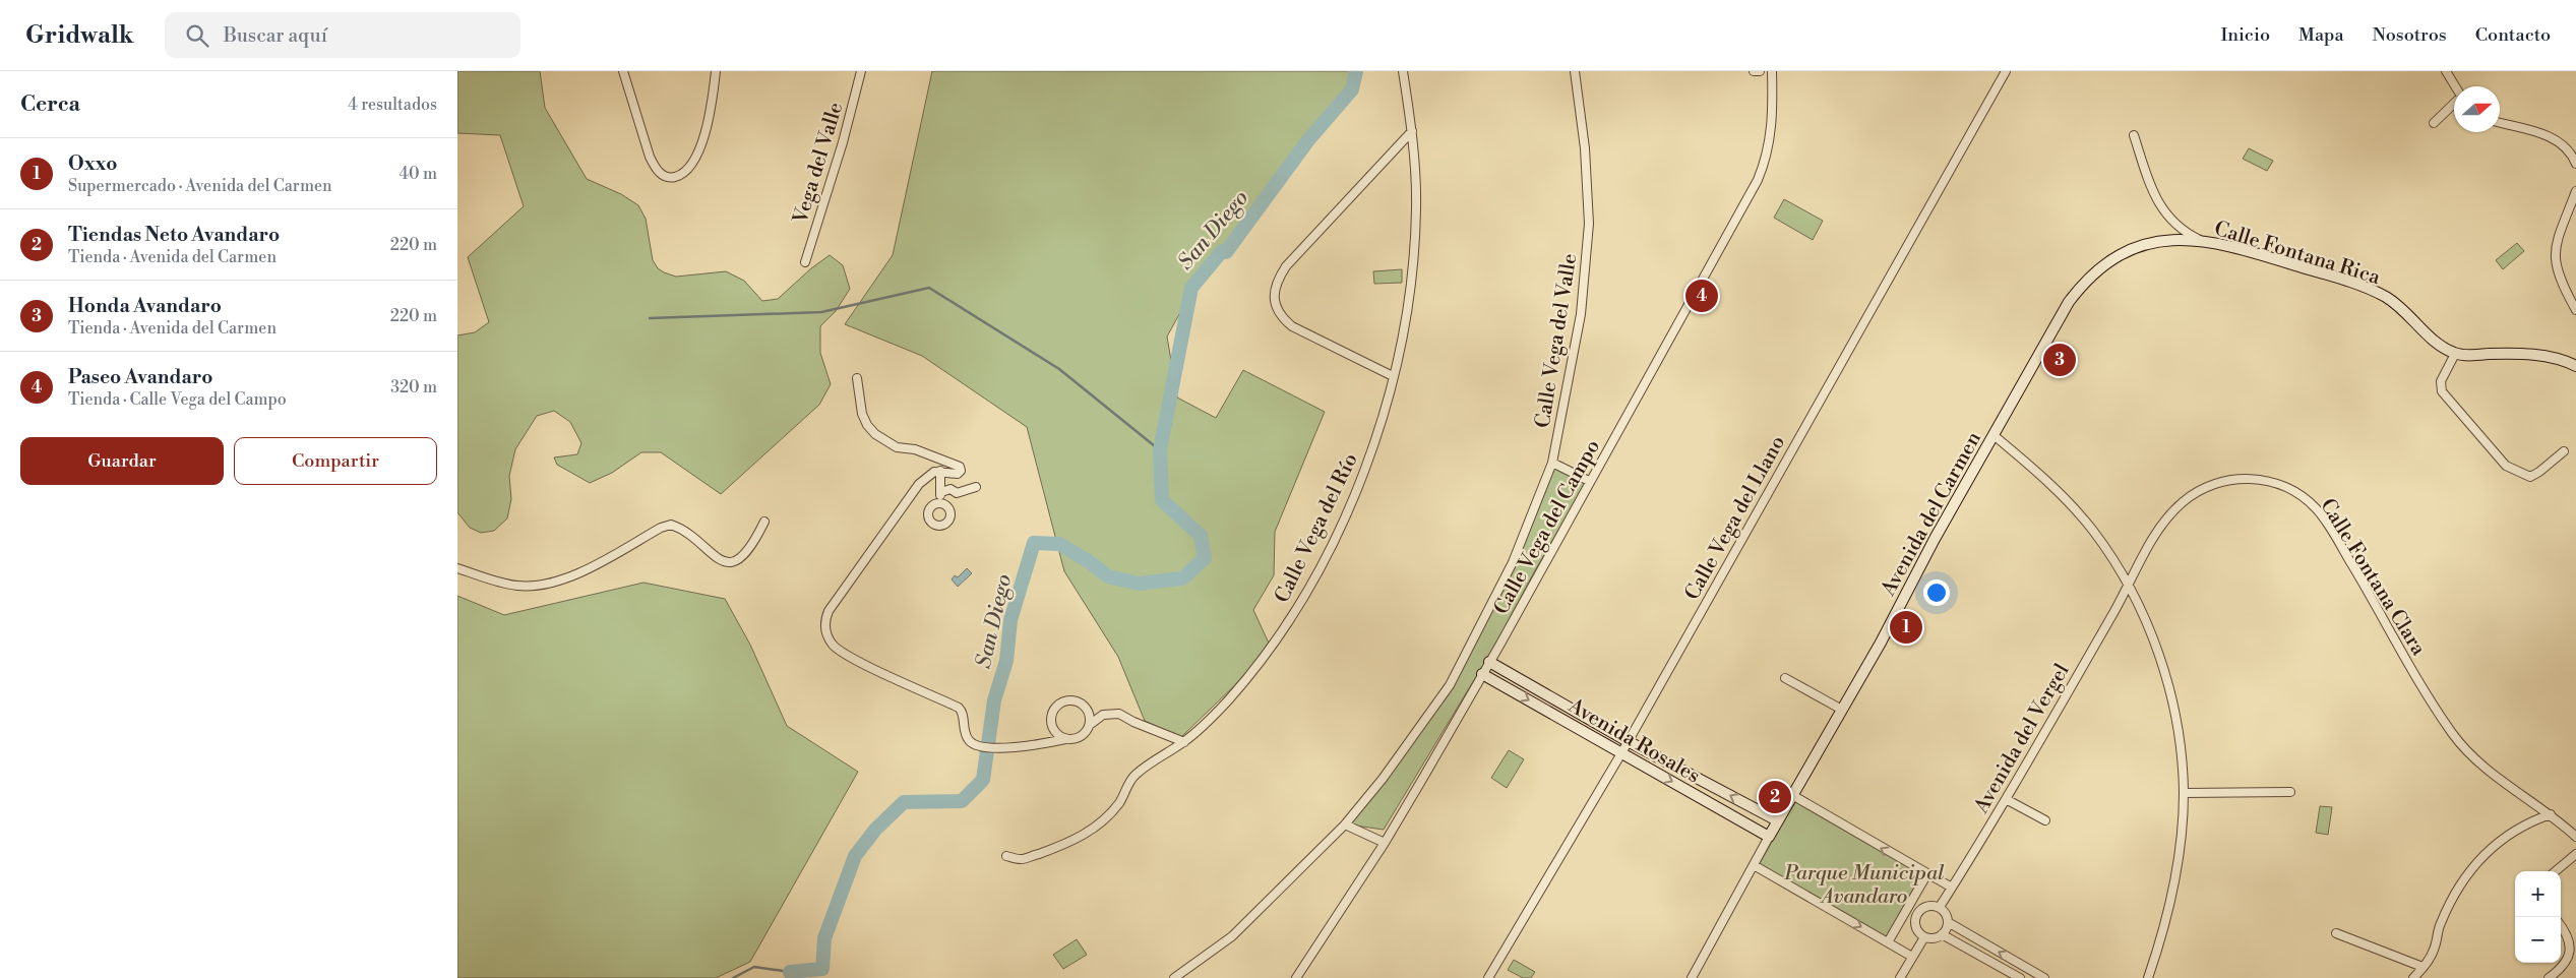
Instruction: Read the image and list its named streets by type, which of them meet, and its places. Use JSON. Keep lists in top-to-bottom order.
{
  "streets": {
    "street": [
      "Vega del Valle",
      "Calle Fontana Rica",
      "Calle Vega del Valle",
      "Avenida del Carmen",
      "Calle Vega del Llano",
      "Calle Vega del Campo",
      "Calle Vega del Río",
      "Calle Fontana Clara",
      "Avenida del Vergel",
      "Avenida Rosales"
    ]
  },
  "crossings": [
    ["Calle Fontana Rica", "Avenida del Carmen"],
    ["Calle Vega del Valle", "Calle Vega del Campo"],
    ["Avenida del Carmen", "Avenida Rosales"],
    ["Calle Vega del Llano", "Avenida Rosales"],
    ["Calle Vega del Campo", "Avenida Rosales"],
    ["Calle Fontana Clara", "Avenida del Vergel"]
  ],
  "water": ["San Diego"],
  "parks": ["Parque Municipal Avandaro"],
  "north": "right",
  "page": {
    "header": "Gridwalk",
    "search": "Buscar aquí",
    "nav": [
      "Inicio",
      "Mapa",
      "Nosotros",
      "Contacto"
    ],
    "heading": ["Cerca", "4 resultados"],
    "list": [
      {
        "mark": "1",
        "name": "Oxxo",
        "note": "Supermercado · Avenida del Carmen",
        "value": "40 m"
      },
      {
        "mark": "2",
        "name": "Tiendas Neto Avandaro",
        "note": "Tienda · Avenida del Carmen",
        "value": "220 m"
      },
      {
        "mark": "3",
        "name": "Honda Avandaro",
        "note": "Tienda · Avenida del Carmen",
        "value": "220 m"
      },
      {
        "mark": "4",
        "name": "Paseo Avandaro",
        "note": "Tienda · Calle Vega del Campo",
        "value": "320 m"
      }
    ],
    "pins": [
      "4",
      "3",
      "1",
      "2"
    ],
    "buttons": ["Guardar", "Compartir"],
    "map_buttons": ["+", "−"]
  }
}
